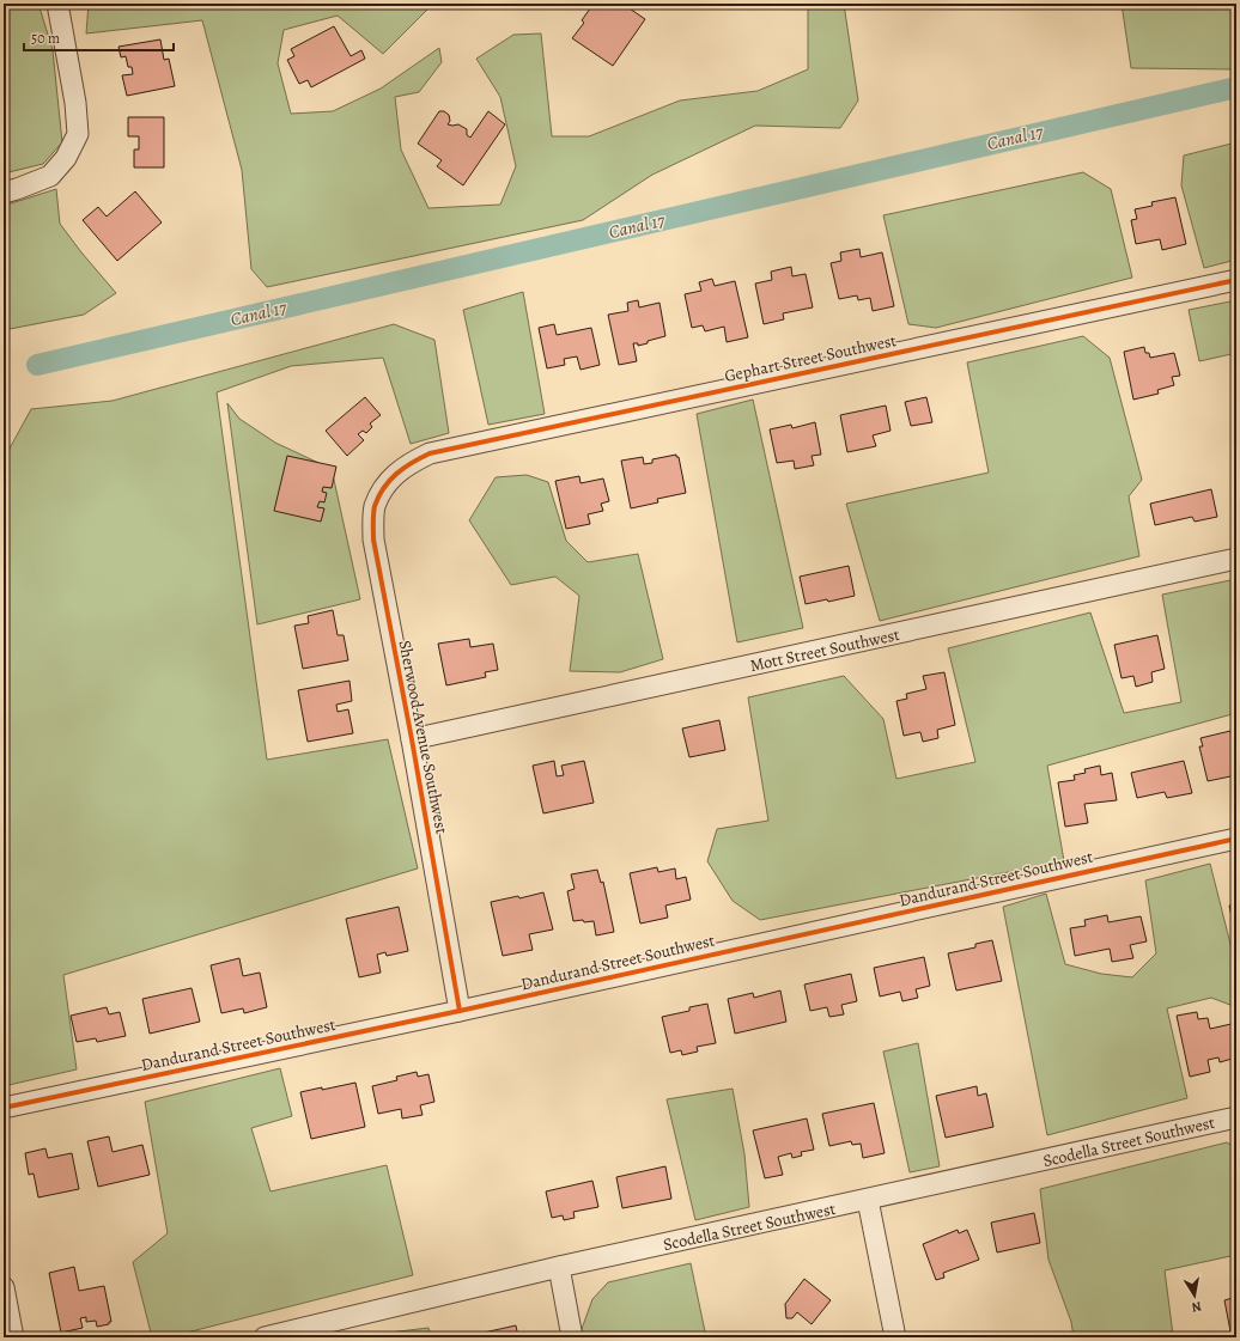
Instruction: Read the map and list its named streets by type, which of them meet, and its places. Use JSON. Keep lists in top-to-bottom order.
{
  "streets": {
    "street": [
      "Gephart Street Southwest",
      "Mott Street Southwest",
      "Sherwood Avenue Southwest",
      "Dandurand Street Southwest",
      "Scodella Street Southwest"
    ]
  },
  "crossings": [
    ["Gephart Street Southwest", "Sherwood Avenue Southwest"],
    ["Mott Street Southwest", "Sherwood Avenue Southwest"],
    ["Sherwood Avenue Southwest", "Dandurand Street Southwest"]
  ],
  "water": ["Canal 17"],
  "scale_bar": "50 m",
  "north": "bottom"
}
